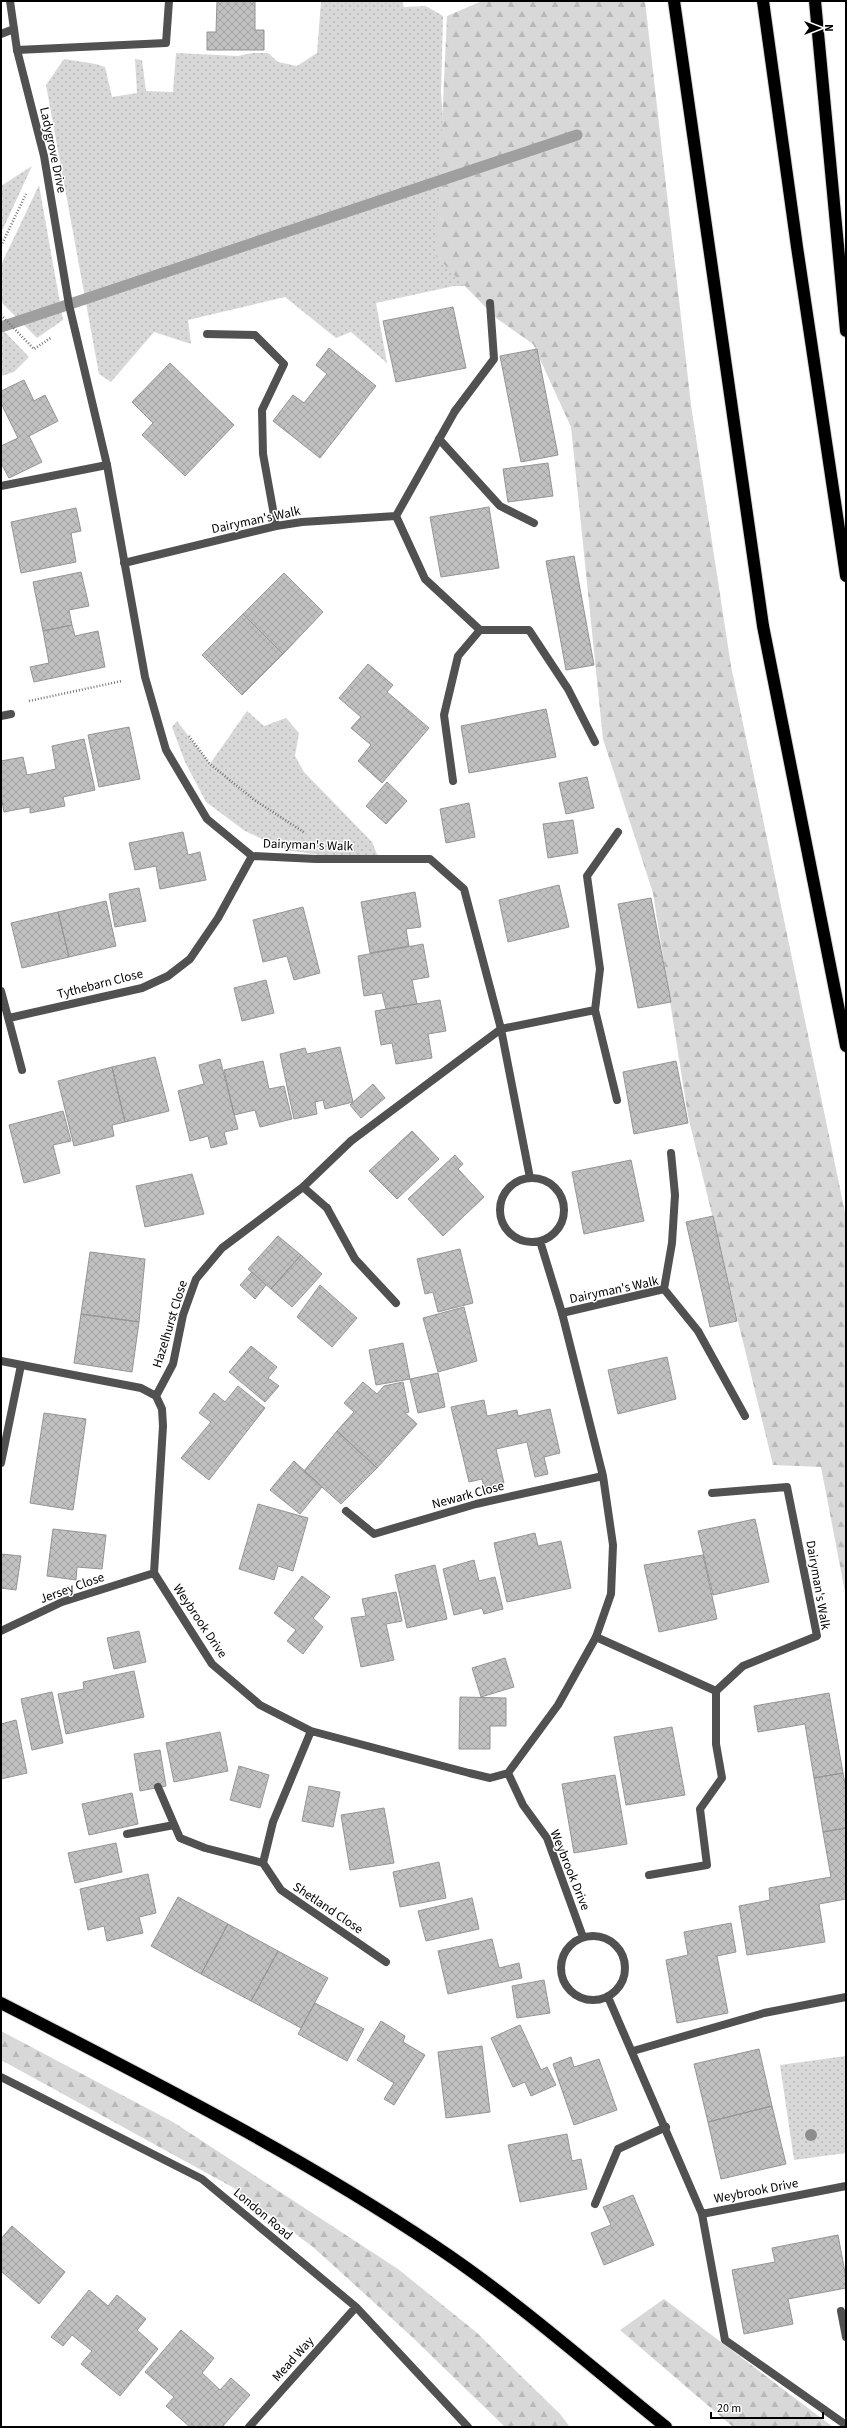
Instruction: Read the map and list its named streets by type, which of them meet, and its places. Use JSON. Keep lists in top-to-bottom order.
{
  "streets": {
    "street": [
      "Ladygrove Drive",
      "Dairyman's Walk",
      "Tythebarn Close",
      "Hazelhurst Close",
      "Newark Close",
      "Jersey Close",
      "Weybrook Drive",
      "Shetland Close",
      "London Road",
      "Mead Way"
    ]
  },
  "crossings": [
    ["Ladygrove Drive", "Dairyman's Walk"],
    ["Dairyman's Walk", "Tythebarn Close"],
    ["Dairyman's Walk", "Hazelhurst Close"],
    ["Dairyman's Walk", "Newark Close"],
    ["Dairyman's Walk", "Weybrook Drive"],
    ["Jersey Close", "Weybrook Drive"],
    ["London Road", "Mead Way"]
  ],
  "scale_bar": "20 m",
  "north": "right"
}
